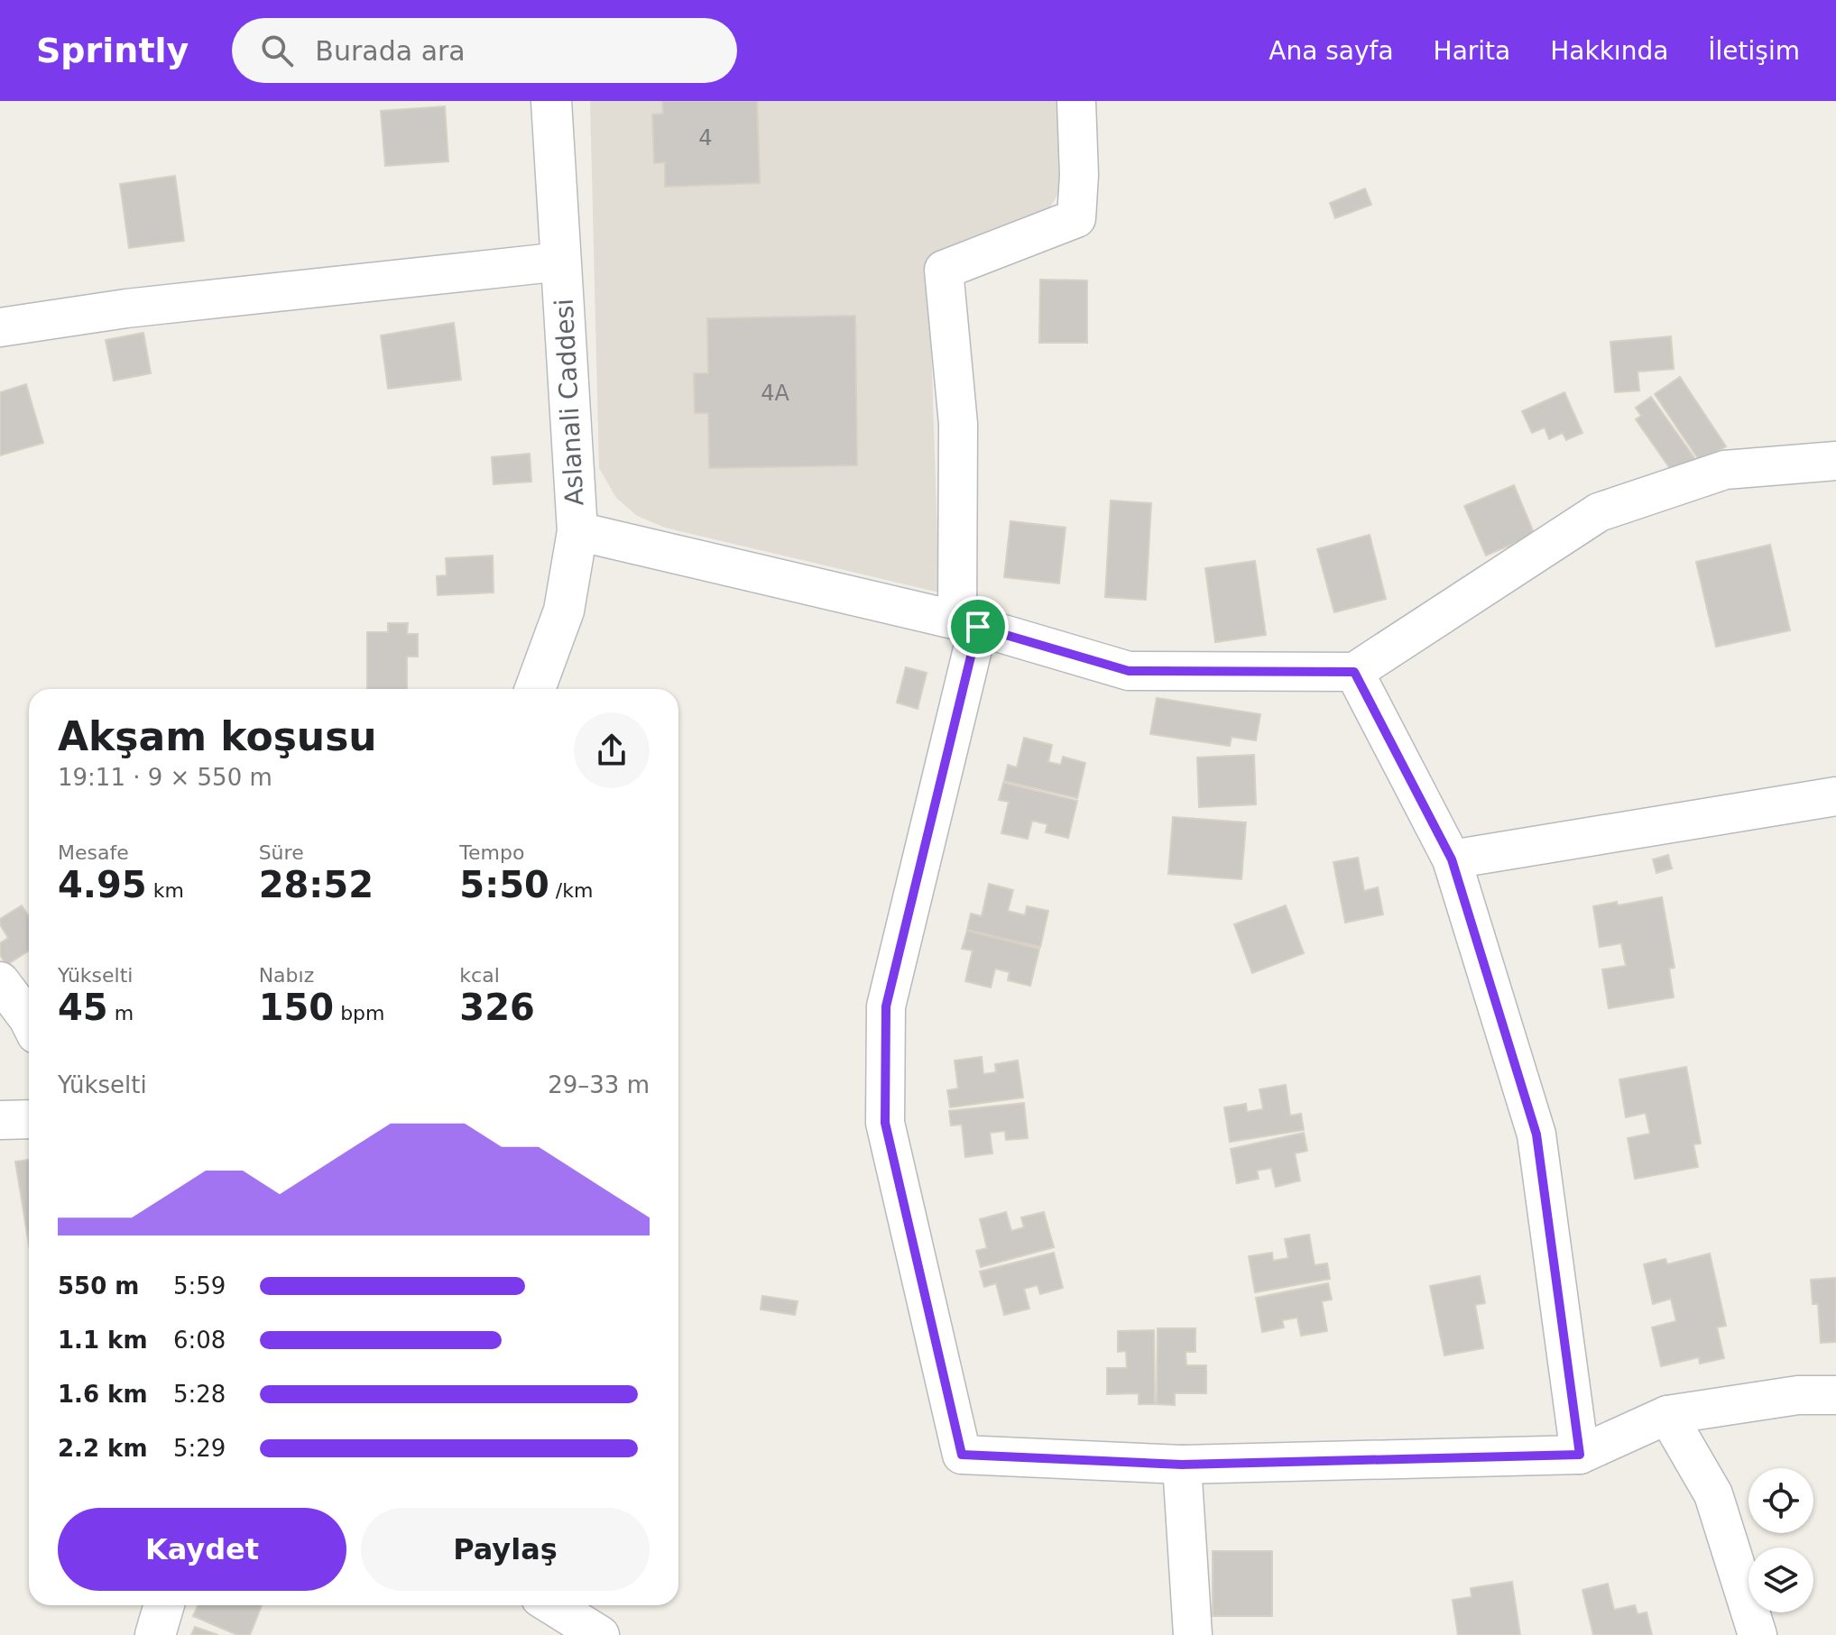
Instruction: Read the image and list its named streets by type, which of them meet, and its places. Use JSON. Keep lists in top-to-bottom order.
{
  "streets": {
    "street": ["Aslanali Caddesi"]
  },
  "house_numbers": ["4", "4A"],
  "page": {
    "header": "Sprintly",
    "search": "Burada ara",
    "nav": [
      "Ana sayfa",
      "Harita",
      "Hakkında",
      "İletişim"
    ],
    "heading": ["Akşam koşusu", "19:11 · 9 × 550 m"],
    "stats": [
      ["Mesafe", "4.95 km"],
      ["Süre", "28:52"],
      ["Tempo", "5:50 /km"],
      ["Yükselti", "45 m"],
      ["Nabız", "150 bpm"],
      ["kcal", "326"]
    ],
    "chart": ["Yükselti", "29–33 m"],
    "list": [
      {
        "name": "550 m",
        "note": "5:59"
      },
      {
        "name": "1.1 km",
        "note": "6:08"
      },
      {
        "name": "1.6 km",
        "note": "5:28"
      },
      {
        "name": "2.2 km",
        "note": "5:29"
      }
    ],
    "buttons": ["Kaydet", "Paylaş"]
  }
}
